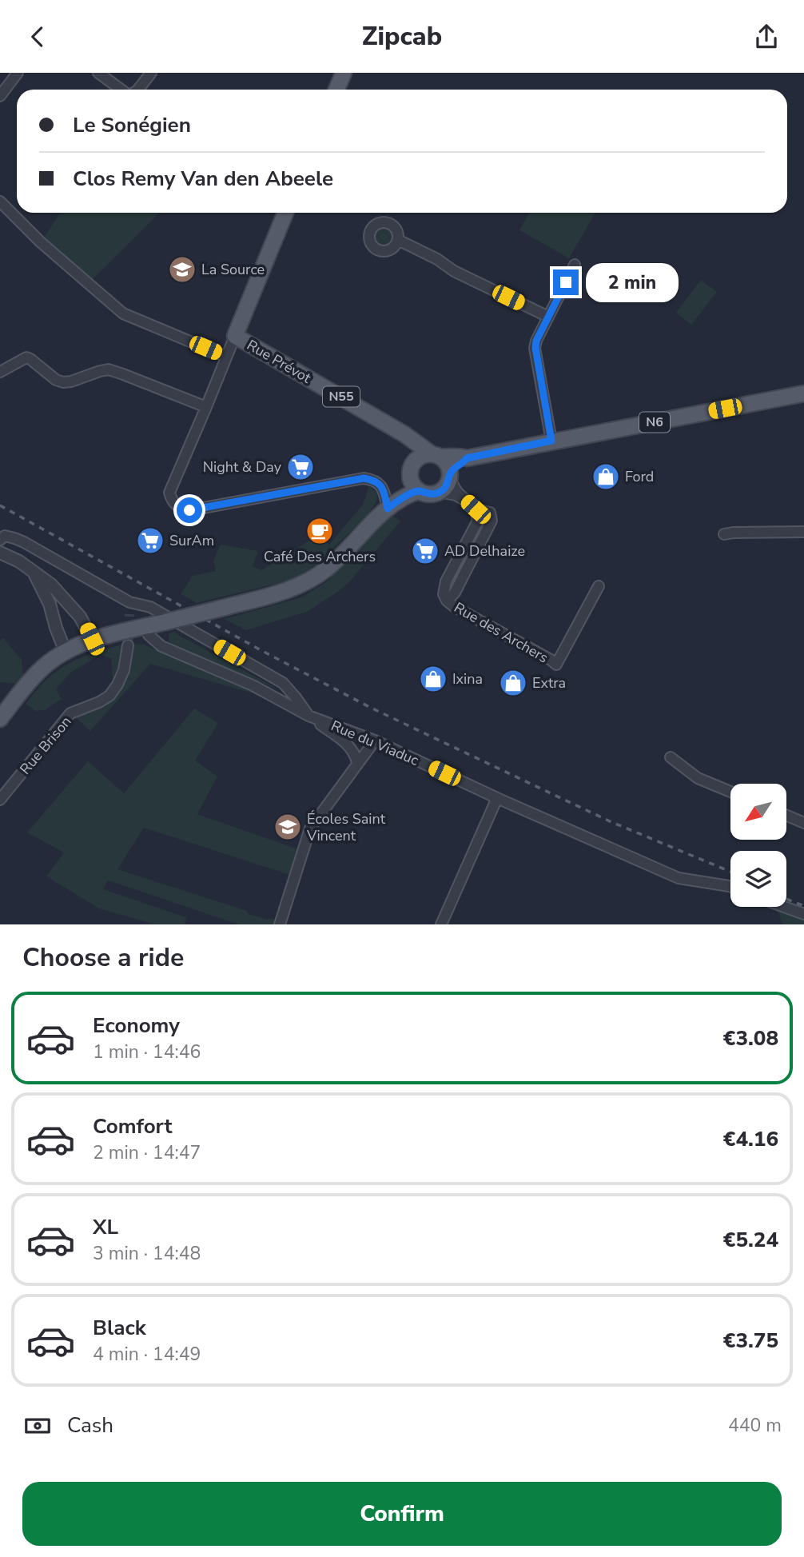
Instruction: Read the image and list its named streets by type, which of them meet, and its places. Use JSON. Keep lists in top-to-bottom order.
{
  "streets": {
    "main road": ["Rue Prévot", "N55", "N6"],
    "street": ["Rue des Archers", "Rue du Viaduc", "Rue Brison"]
  },
  "crossings": [
    ["Rue Prévot", "N6"],
    ["Rue Prévot", "Rue des Archers"],
    ["N6", "Rue des Archers"]
  ],
  "places": {
    "school or university": ["La Source", "Écoles Saint Vincent"],
    "supermarket": ["Night & Day", "SurAm", "AD Delhaize"],
    "shop": ["Ford", "Ixina", "Extra"],
    "cafe": ["Café Des Archers"]
  },
  "north": "bottom left",
  "page": {
    "header": "Zipcab",
    "banner": ["Le Sonégien", "Clos Remy Van den Abeele"],
    "bubble": "2 min",
    "heading": "Choose a ride",
    "list": [
      {
        "name": "Economy",
        "note": "1 min · 14:46",
        "value": "€3.08"
      },
      {
        "name": "Comfort",
        "note": "2 min · 14:47",
        "value": "€4.16"
      },
      {
        "name": "XL",
        "note": "3 min · 14:48",
        "value": "€5.24"
      },
      {
        "name": "Black",
        "note": "4 min · 14:49",
        "value": "€3.75"
      }
    ],
    "pay": ["Cash", "440 m"],
    "buttons": "Confirm"
  }
}
